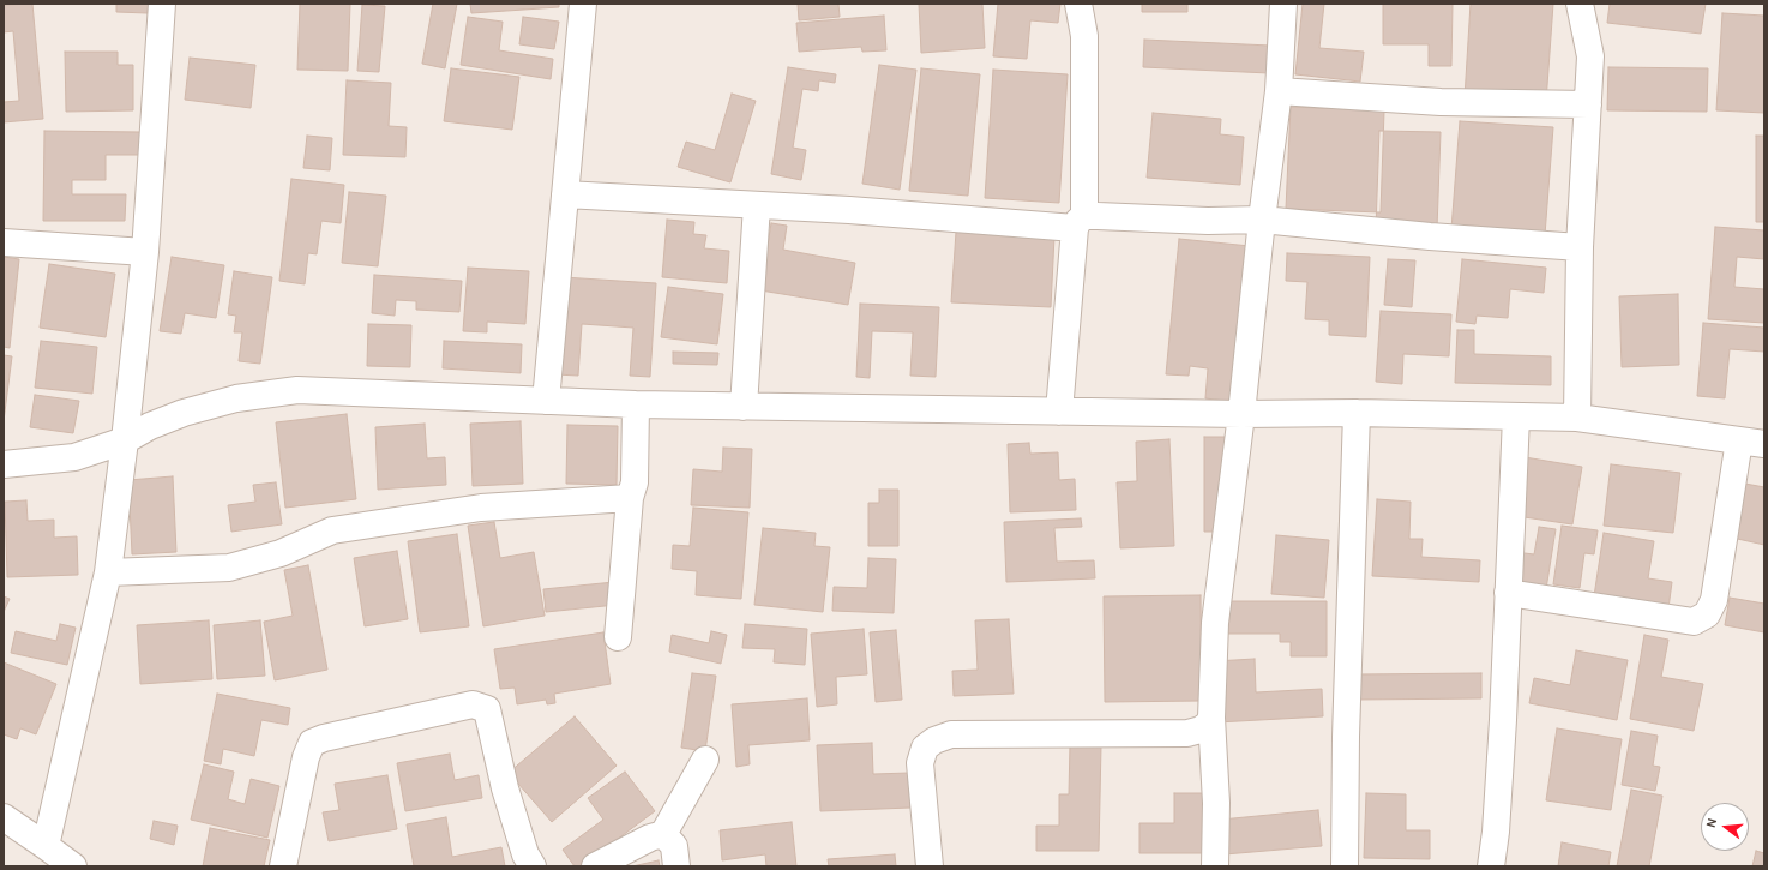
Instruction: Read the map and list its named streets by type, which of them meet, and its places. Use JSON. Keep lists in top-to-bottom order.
{
  "north": "left"
}
